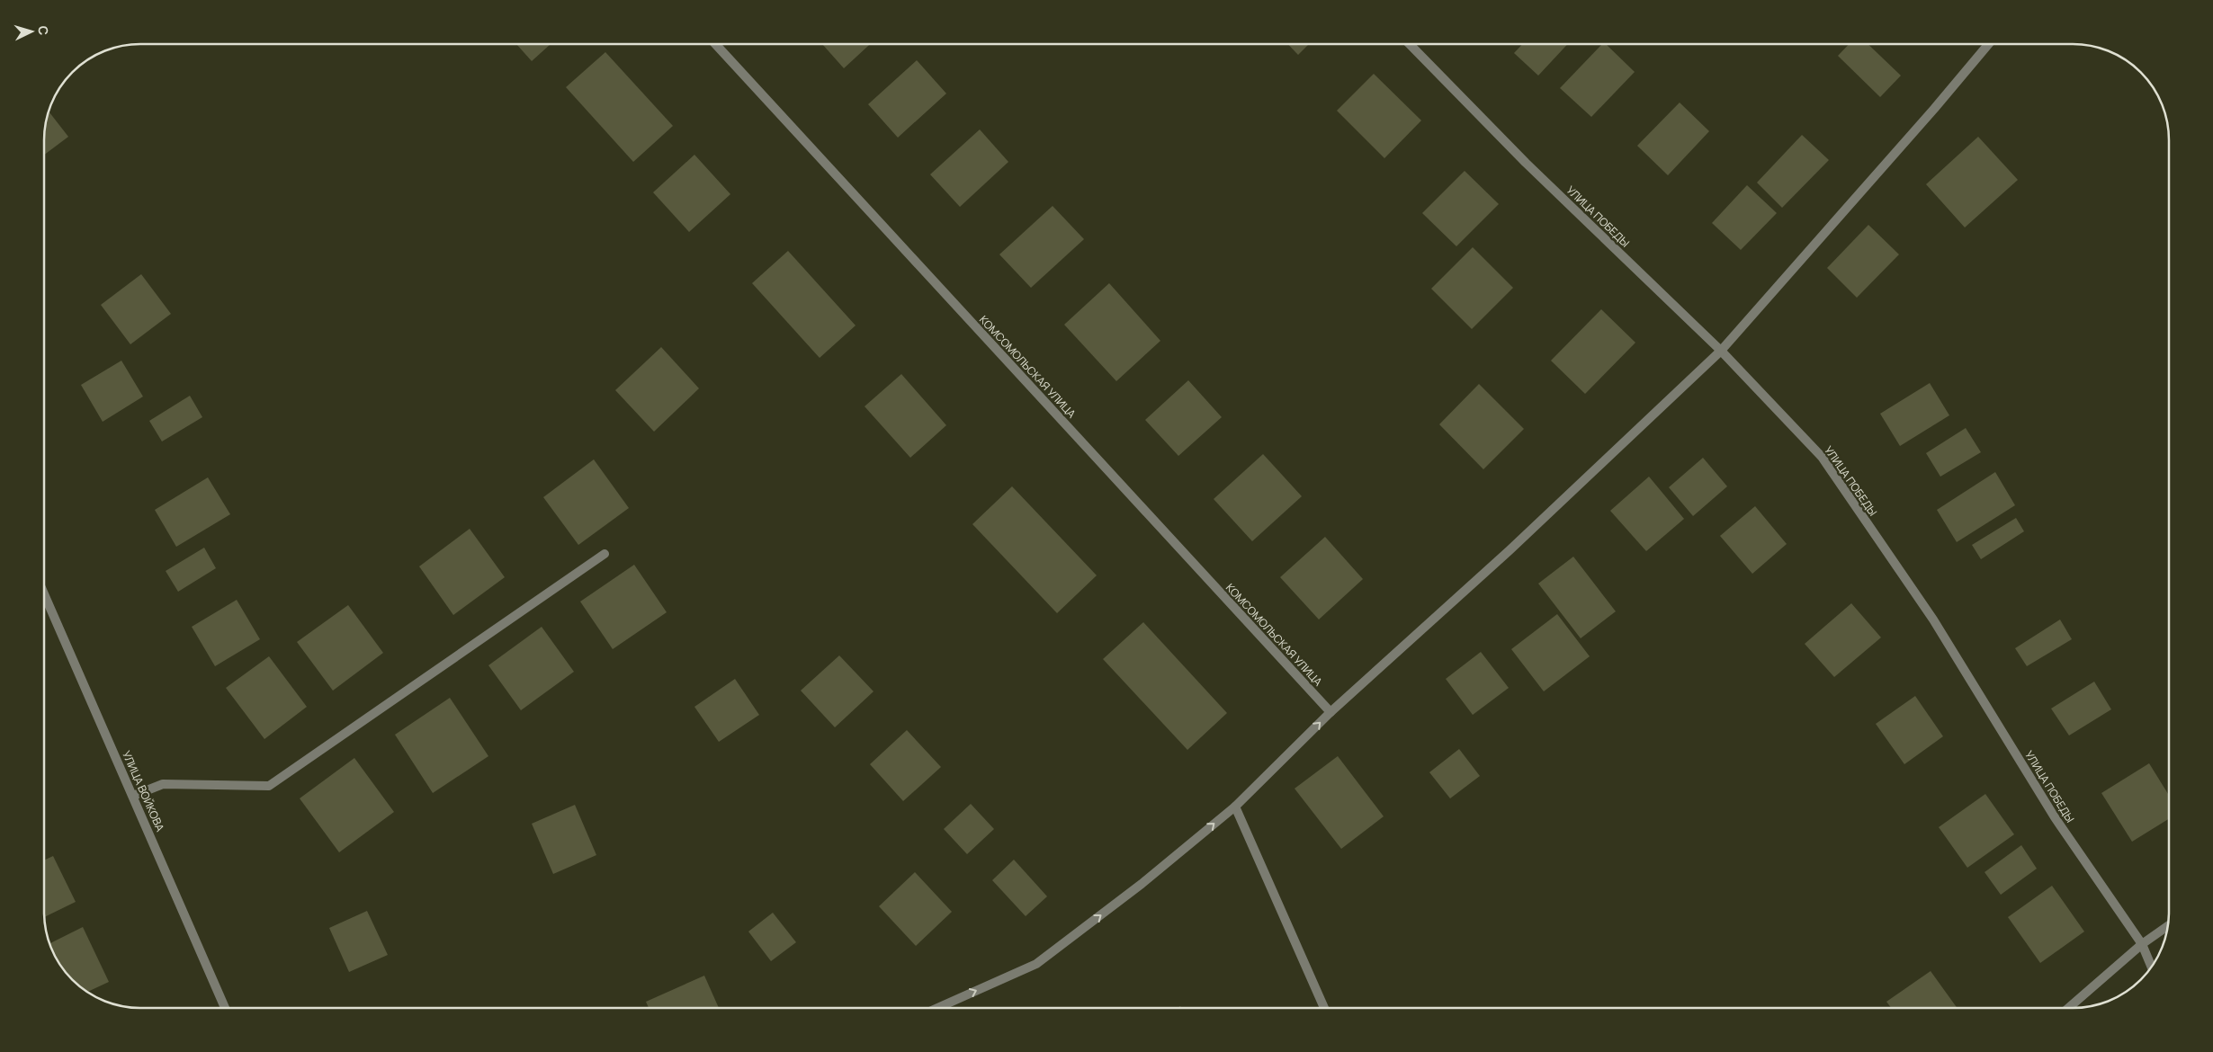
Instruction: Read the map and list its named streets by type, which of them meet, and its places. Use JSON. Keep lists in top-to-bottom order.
{
  "streets": {
    "street": ["УЛИЦА ПОБЕДЫ", "КОМСОМОЛЬСКАЯ УЛИЦА", "УЛИЦА ВОЙКОВА"]
  },
  "north": "right"
}
